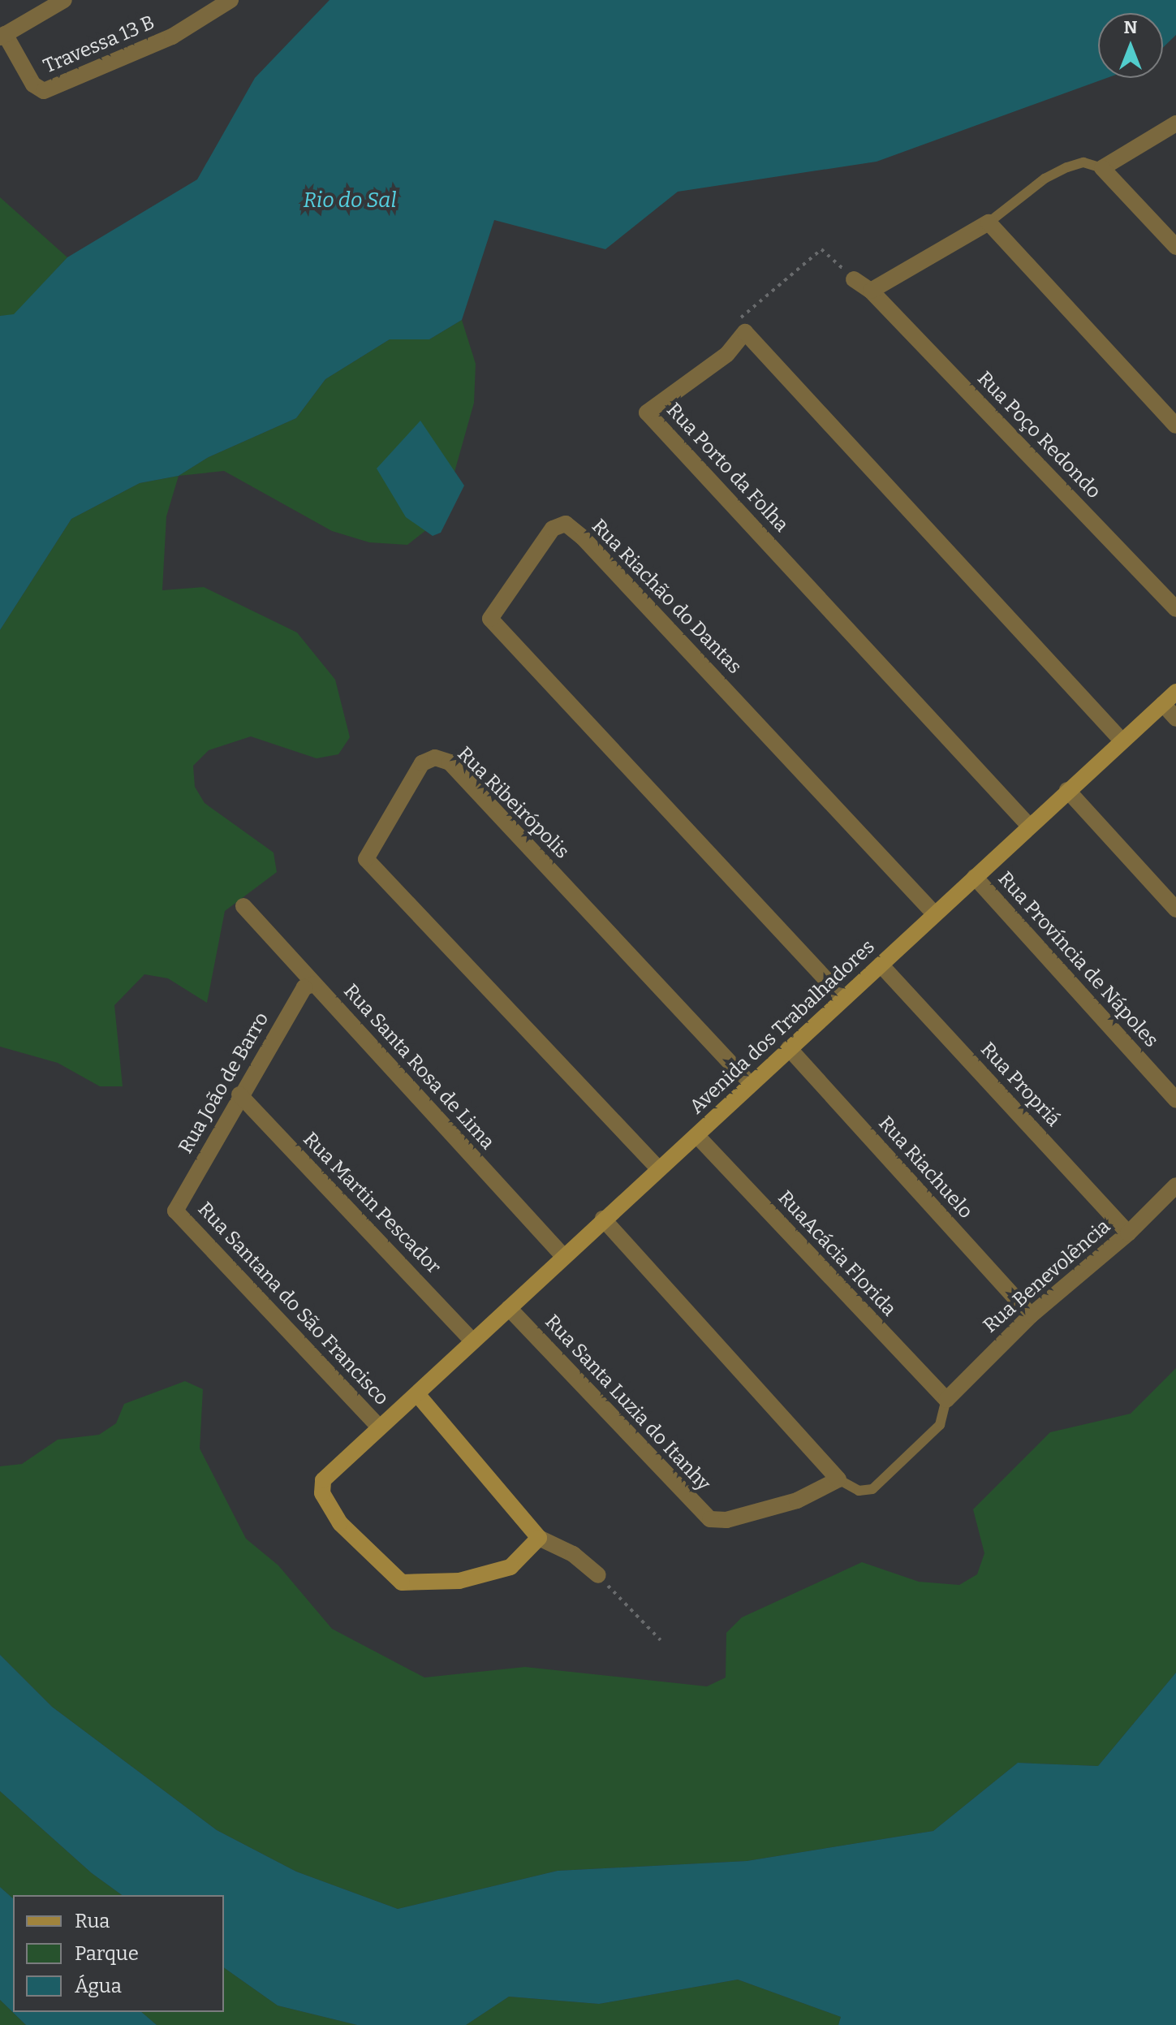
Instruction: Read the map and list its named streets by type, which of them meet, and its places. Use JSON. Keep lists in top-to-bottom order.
{
  "streets": {
    "street": [
      "Travessa 13 B",
      "Rua Poço Redondo",
      "Rua Porto da Folha",
      "Rua Riachão do Dantas",
      "Rua Ribeirópolis",
      "Rua Província de Nápoles",
      "Avenida dos Trabalhadores",
      "Rua Santa Rosa de Lima",
      "Rua João de Barro",
      "Rua Propriá",
      "Rua Riachuelo",
      "Rua Martin Pescador",
      "RuaAcácia Florida",
      "Rua Benevolência",
      "Rua Santana do São Francisco",
      "Rua Santa Luzia do Itanhy"
    ]
  },
  "crossings": [
    ["Rua Porto da Folha", "Avenida dos Trabalhadores"],
    ["Rua Riachão do Dantas", "Avenida dos Trabalhadores"],
    ["Rua Ribeirópolis", "Avenida dos Trabalhadores"],
    ["Rua Província de Nápoles", "Avenida dos Trabalhadores"],
    ["Avenida dos Trabalhadores", "Rua Santa Rosa de Lima"],
    ["Avenida dos Trabalhadores", "Rua Propriá"],
    ["Avenida dos Trabalhadores", "Rua Riachuelo"],
    ["Avenida dos Trabalhadores", "Rua Martin Pescador"],
    ["Avenida dos Trabalhadores", "RuaAcácia Florida"],
    ["Avenida dos Trabalhadores", "Rua Santana do São Francisco"],
    ["Avenida dos Trabalhadores", "Rua Santa Luzia do Itanhy"],
    ["Rua Santa Rosa de Lima", "Rua João de Barro"],
    ["Rua João de Barro", "Rua Martin Pescador"],
    ["Rua João de Barro", "Rua Santana do São Francisco"],
    ["Rua Propriá", "Rua Benevolência"],
    ["Rua Riachuelo", "Rua Benevolência"],
    ["RuaAcácia Florida", "Rua Benevolência"]
  ],
  "water": ["Rio do Sal"],
  "legend": ["Rua", "Parque", "Água"],
  "north": "top"
}
